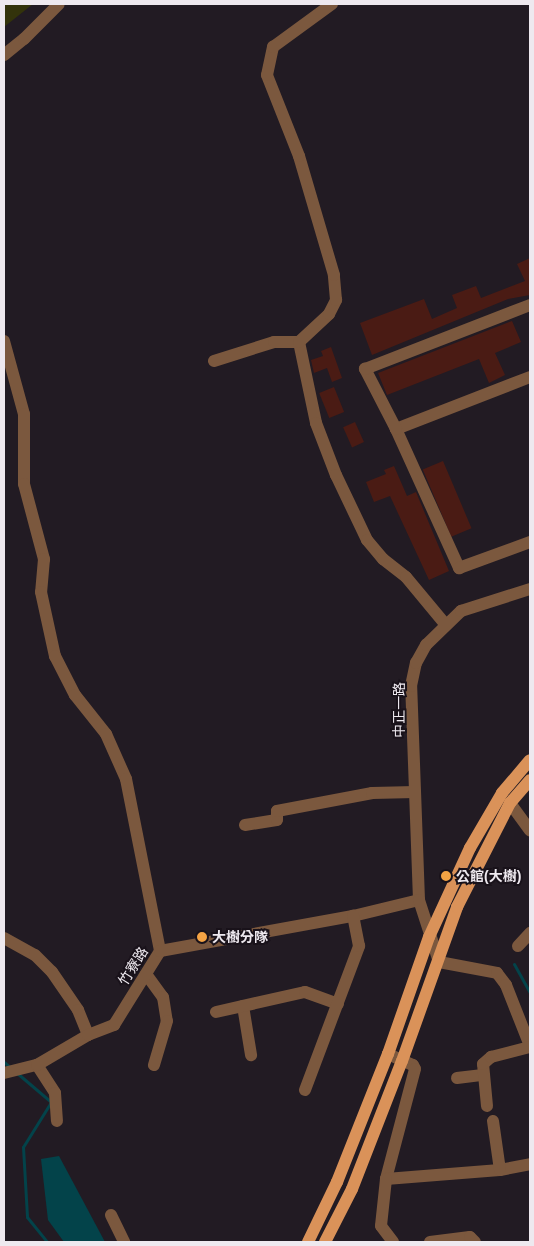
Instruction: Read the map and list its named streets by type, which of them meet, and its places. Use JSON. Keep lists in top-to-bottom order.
{
  "streets": {
    "street": ["中正一路", "竹寮路"]
  },
  "crossings": [
    ["中正一路", "竹寮路"]
  ],
  "places": ["公館(大樹)", "大樹分隊"]
}
